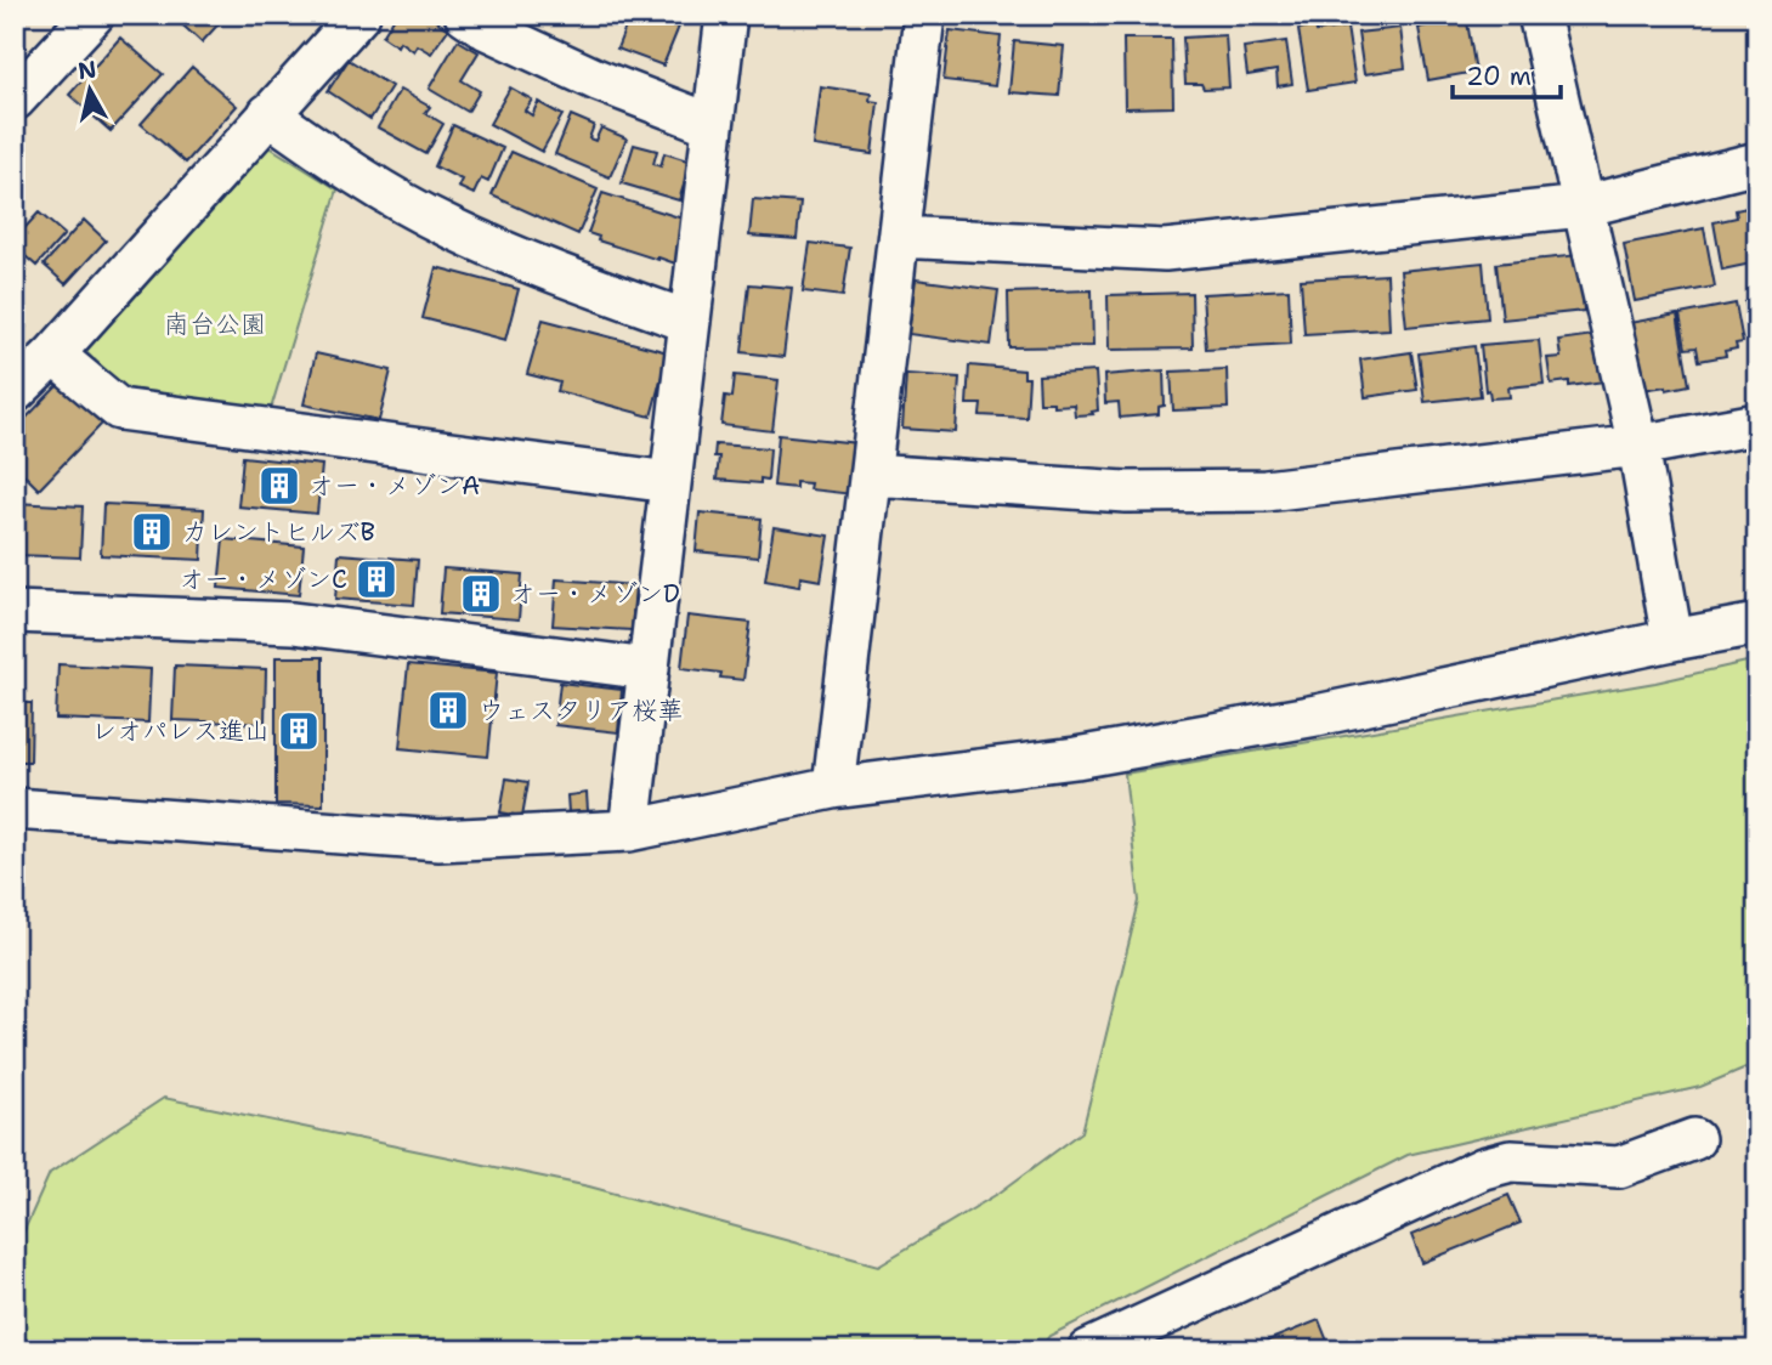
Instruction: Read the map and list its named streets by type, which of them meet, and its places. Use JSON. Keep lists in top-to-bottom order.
{
  "parks": ["南台公園"],
  "places": {
    "building": [
      "オー・メゾンA",
      "カレントヒルズB",
      "オー・メゾンC",
      "オー・メゾンD",
      "ウェスタリア桜華",
      "レオパレス進山"
    ]
  },
  "scale_bar": "20 m",
  "north": "top"
}
